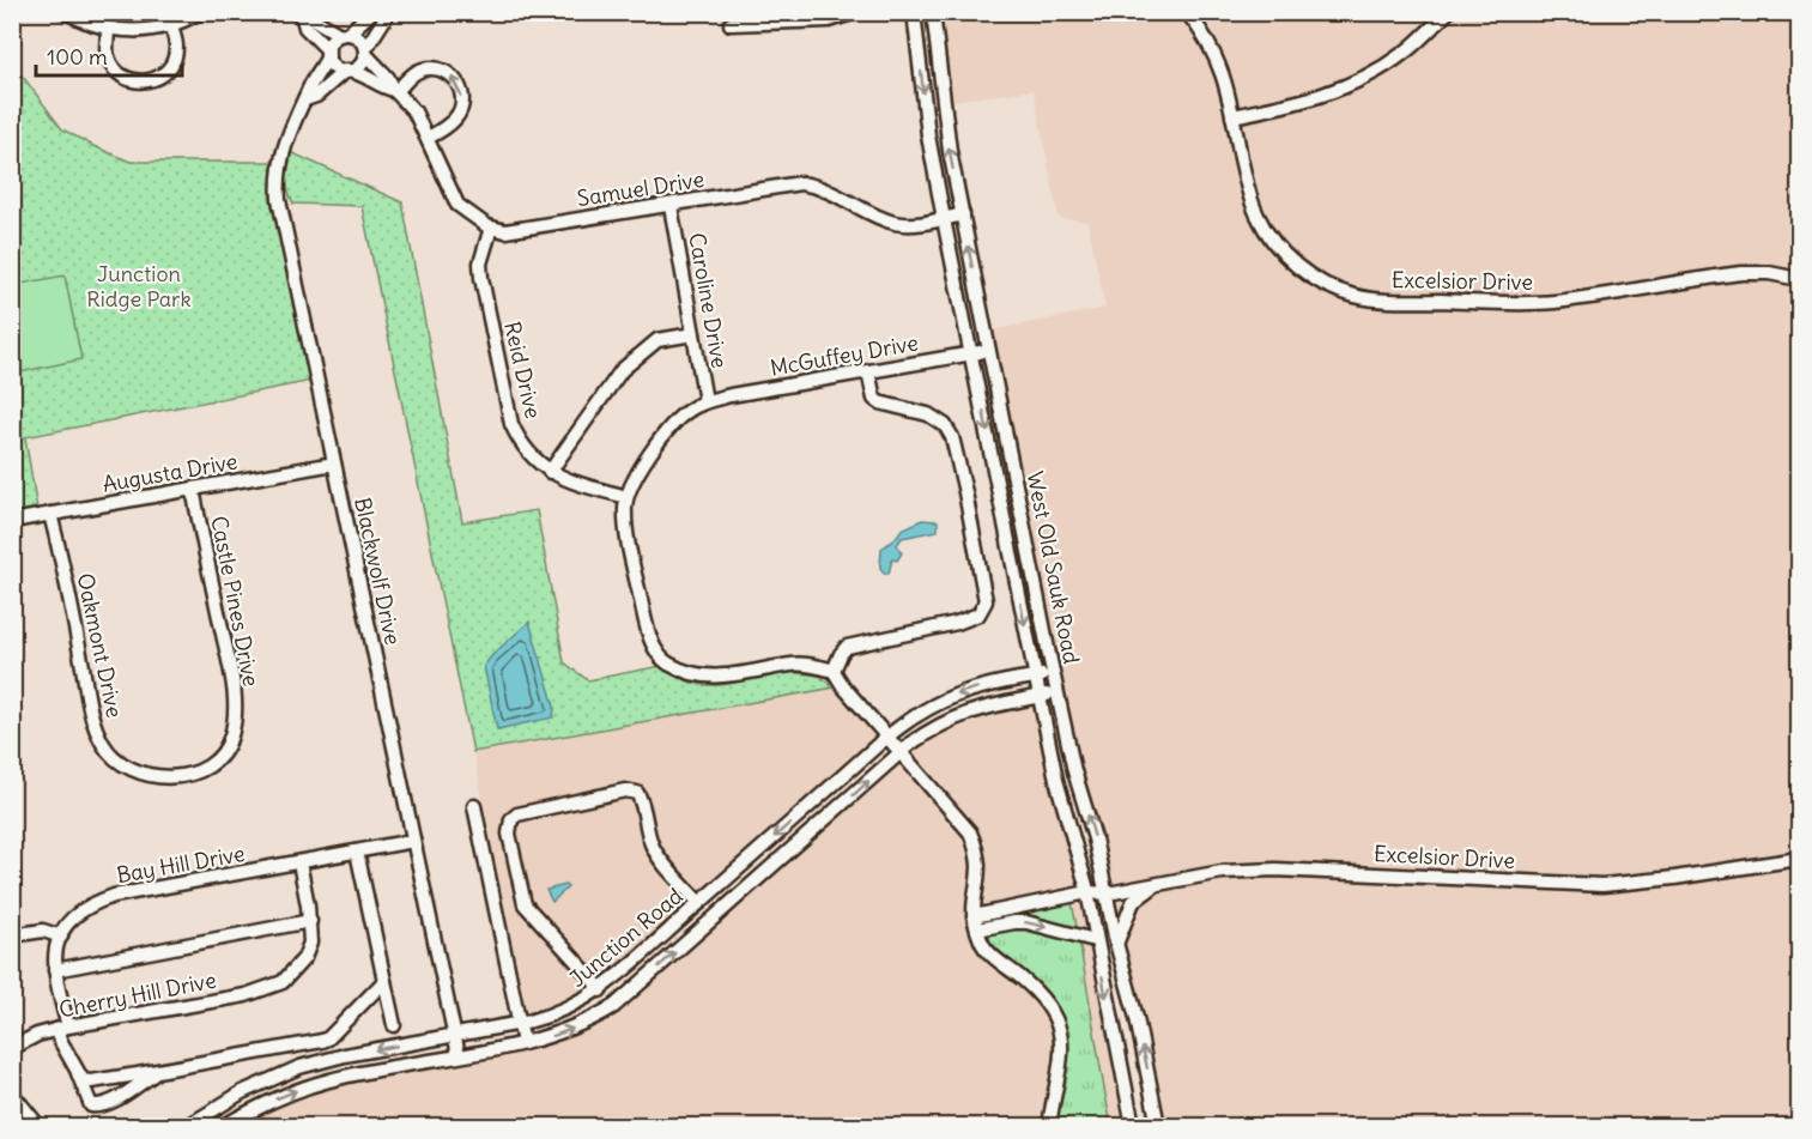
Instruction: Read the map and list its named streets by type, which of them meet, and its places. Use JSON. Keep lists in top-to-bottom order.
{
  "streets": {
    "street": [
      "Samuel Drive",
      "Excelsior Drive",
      "Caroline Drive",
      "McGuffey Drive",
      "Reid Drive",
      "Augusta Drive",
      "West Old Sauk Road",
      "Blackwolf Drive",
      "Castle Pines Drive",
      "Oakmont Drive",
      "Bay Hill Drive",
      "Junction Road",
      "Cherry Hill Drive"
    ]
  },
  "crossings": [
    ["Samuel Drive", "Caroline Drive"],
    ["Samuel Drive", "Reid Drive"],
    ["Samuel Drive", "West Old Sauk Road"],
    ["Excelsior Drive", "West Old Sauk Road"],
    ["Caroline Drive", "McGuffey Drive"],
    ["McGuffey Drive", "West Old Sauk Road"],
    ["Augusta Drive", "Blackwolf Drive"],
    ["Augusta Drive", "Castle Pines Drive"],
    ["Augusta Drive", "Oakmont Drive"],
    ["West Old Sauk Road", "Junction Road"],
    ["Blackwolf Drive", "Bay Hill Drive"],
    ["Blackwolf Drive", "Junction Road"],
    ["Castle Pines Drive", "Oakmont Drive"],
    ["Bay Hill Drive", "Cherry Hill Drive"]
  ],
  "parks": ["Junction Ridge Park"],
  "scale_bar": "100 m"
}
